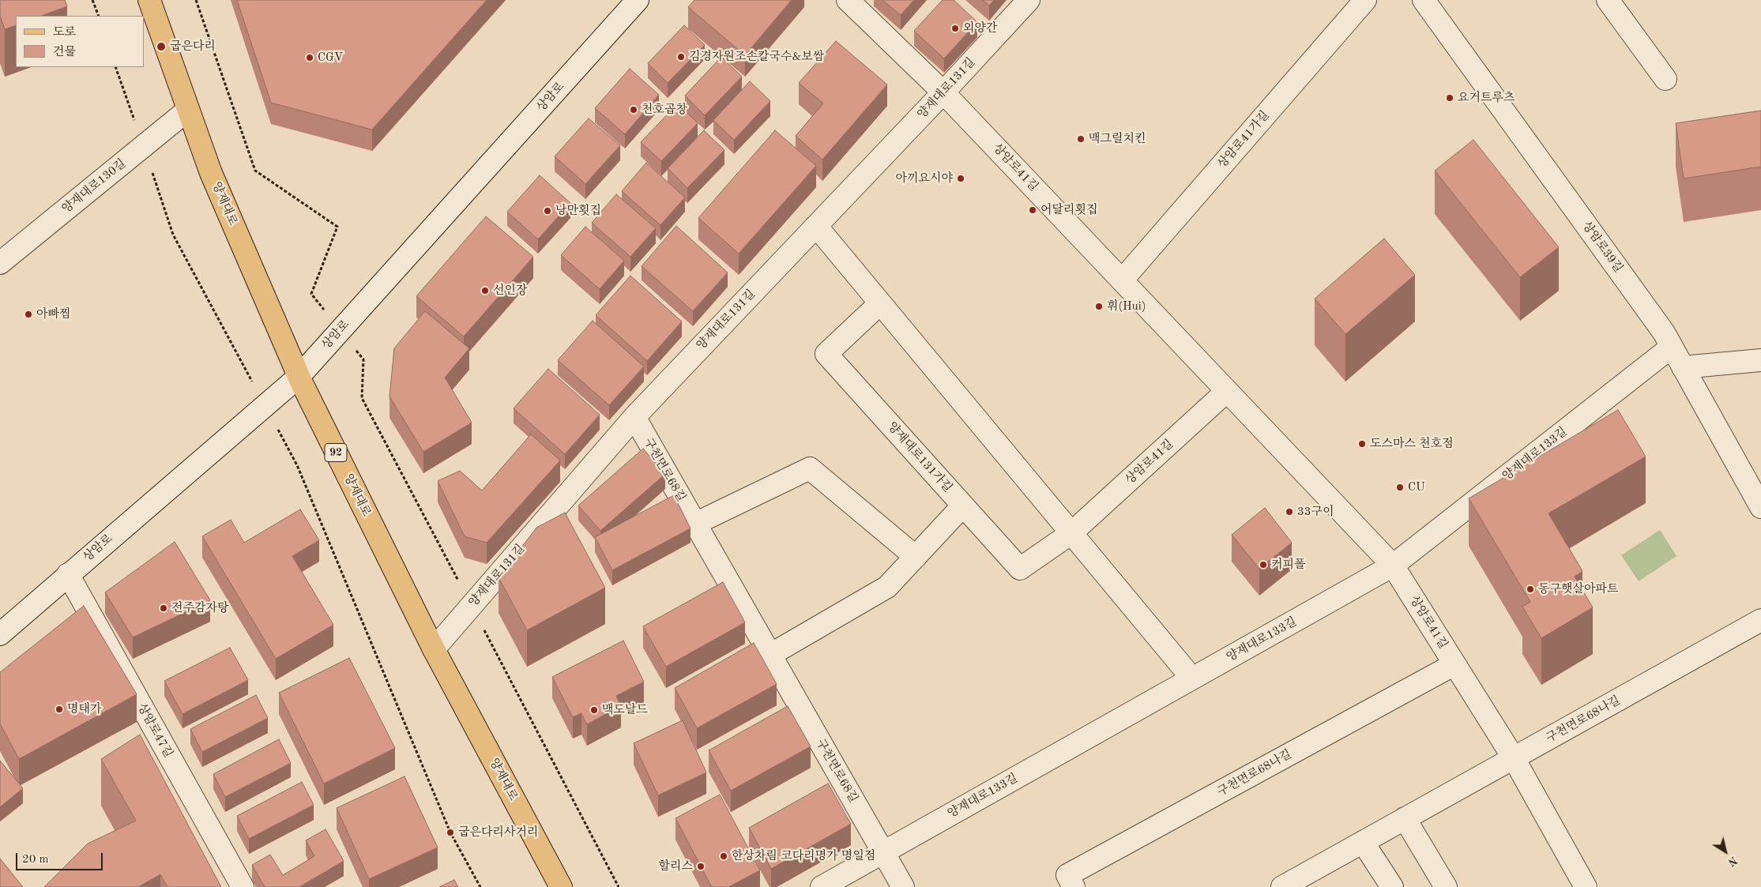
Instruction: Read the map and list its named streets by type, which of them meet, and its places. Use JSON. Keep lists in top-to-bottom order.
{
  "streets": {
    "main road": ["양재대로", "92"],
    "street": [
      "양재대로131길",
      "상암로",
      "상암로41가길",
      "상암로41길",
      "양재대로130길",
      "상암로39길",
      "양재대로133길",
      "양재대로131가길",
      "구천면로68길",
      "구천면로68나길",
      "상암로47길"
    ]
  },
  "crossings": [
    ["양재대로131길", "상암로41길"],
    ["양재대로131길", "양재대로"],
    ["양재대로131길", "구천면로68길"],
    ["상암로", "양재대로"],
    ["상암로", "상암로47길"],
    ["상암로41가길", "상암로41길"],
    ["상암로41길", "양재대로133길"],
    ["상암로41길", "양재대로131가길"],
    ["상암로41길", "구천면로68나길"],
    ["양재대로130길", "양재대로"],
    ["상암로39길", "양재대로133길"],
    ["양재대로133길", "구천면로68길"]
  ],
  "places": [
    "외양간",
    "굽은다리",
    "김경자원조손칼국수&보쌈",
    "CGV",
    "요거트루츠",
    "천호곱창",
    "맥그릴치킨",
    "아끼요시야",
    "어달리횟집",
    "낭만횟집",
    "선인장",
    "휘(Hui)",
    "아빠찜",
    "도스마스 천호점",
    "CU",
    "33구이",
    "커피폴",
    "동구햇살아파트",
    "전주감자탕",
    "명태가",
    "맥도날드",
    "굽은다리사거리",
    "한상차림 코다리명가 명일점",
    "할리스"
  ],
  "legend": ["도로", "건물"],
  "scale_bar": "20 m",
  "north": "bottom right"
}
